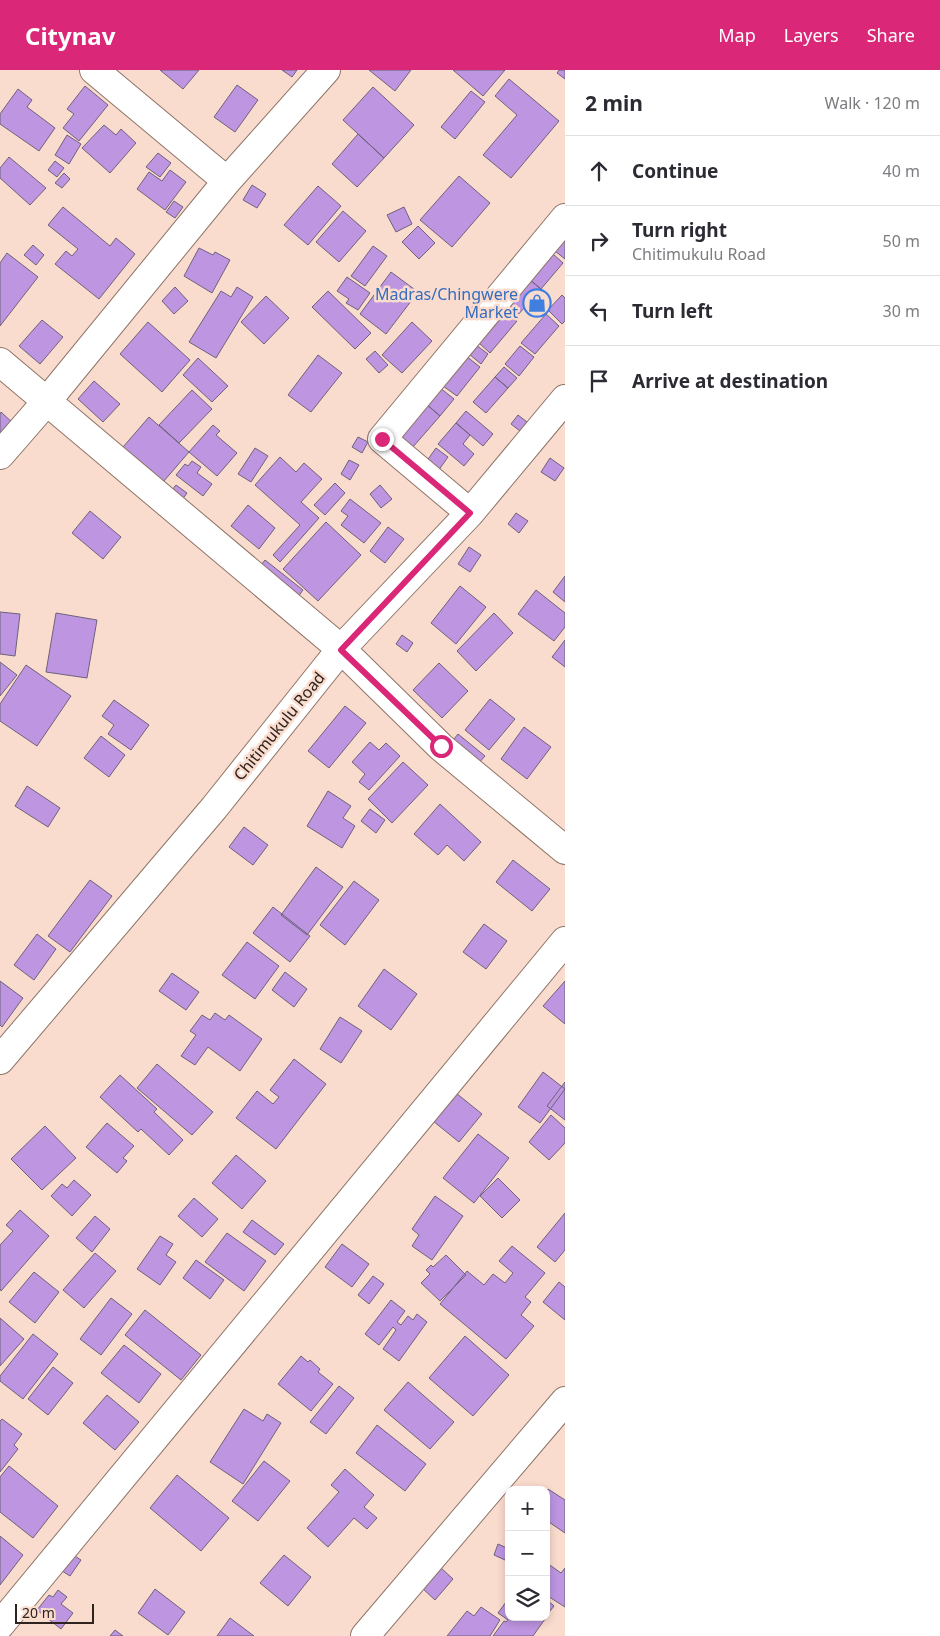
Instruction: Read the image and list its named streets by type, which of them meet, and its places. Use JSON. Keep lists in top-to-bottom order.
{
  "streets": {
    "street": ["Chitimukulu Road"]
  },
  "places": {
    "shop": ["Madras/Chingwere Market"]
  },
  "scale_bar": "20 m",
  "page": {
    "header": "Citynav",
    "nav": ["Map", "Layers", "Share"],
    "heading": ["2 min", "Walk · 120 m"],
    "list": [
      ["Continue", "40 m"],
      ["Turn right", "Chitimukulu Road", "50 m"],
      ["Turn left", "30 m"],
      "Arrive at destination"
    ],
    "map_buttons": ["+", "−"],
    "scale": "20 m"
  }
}
